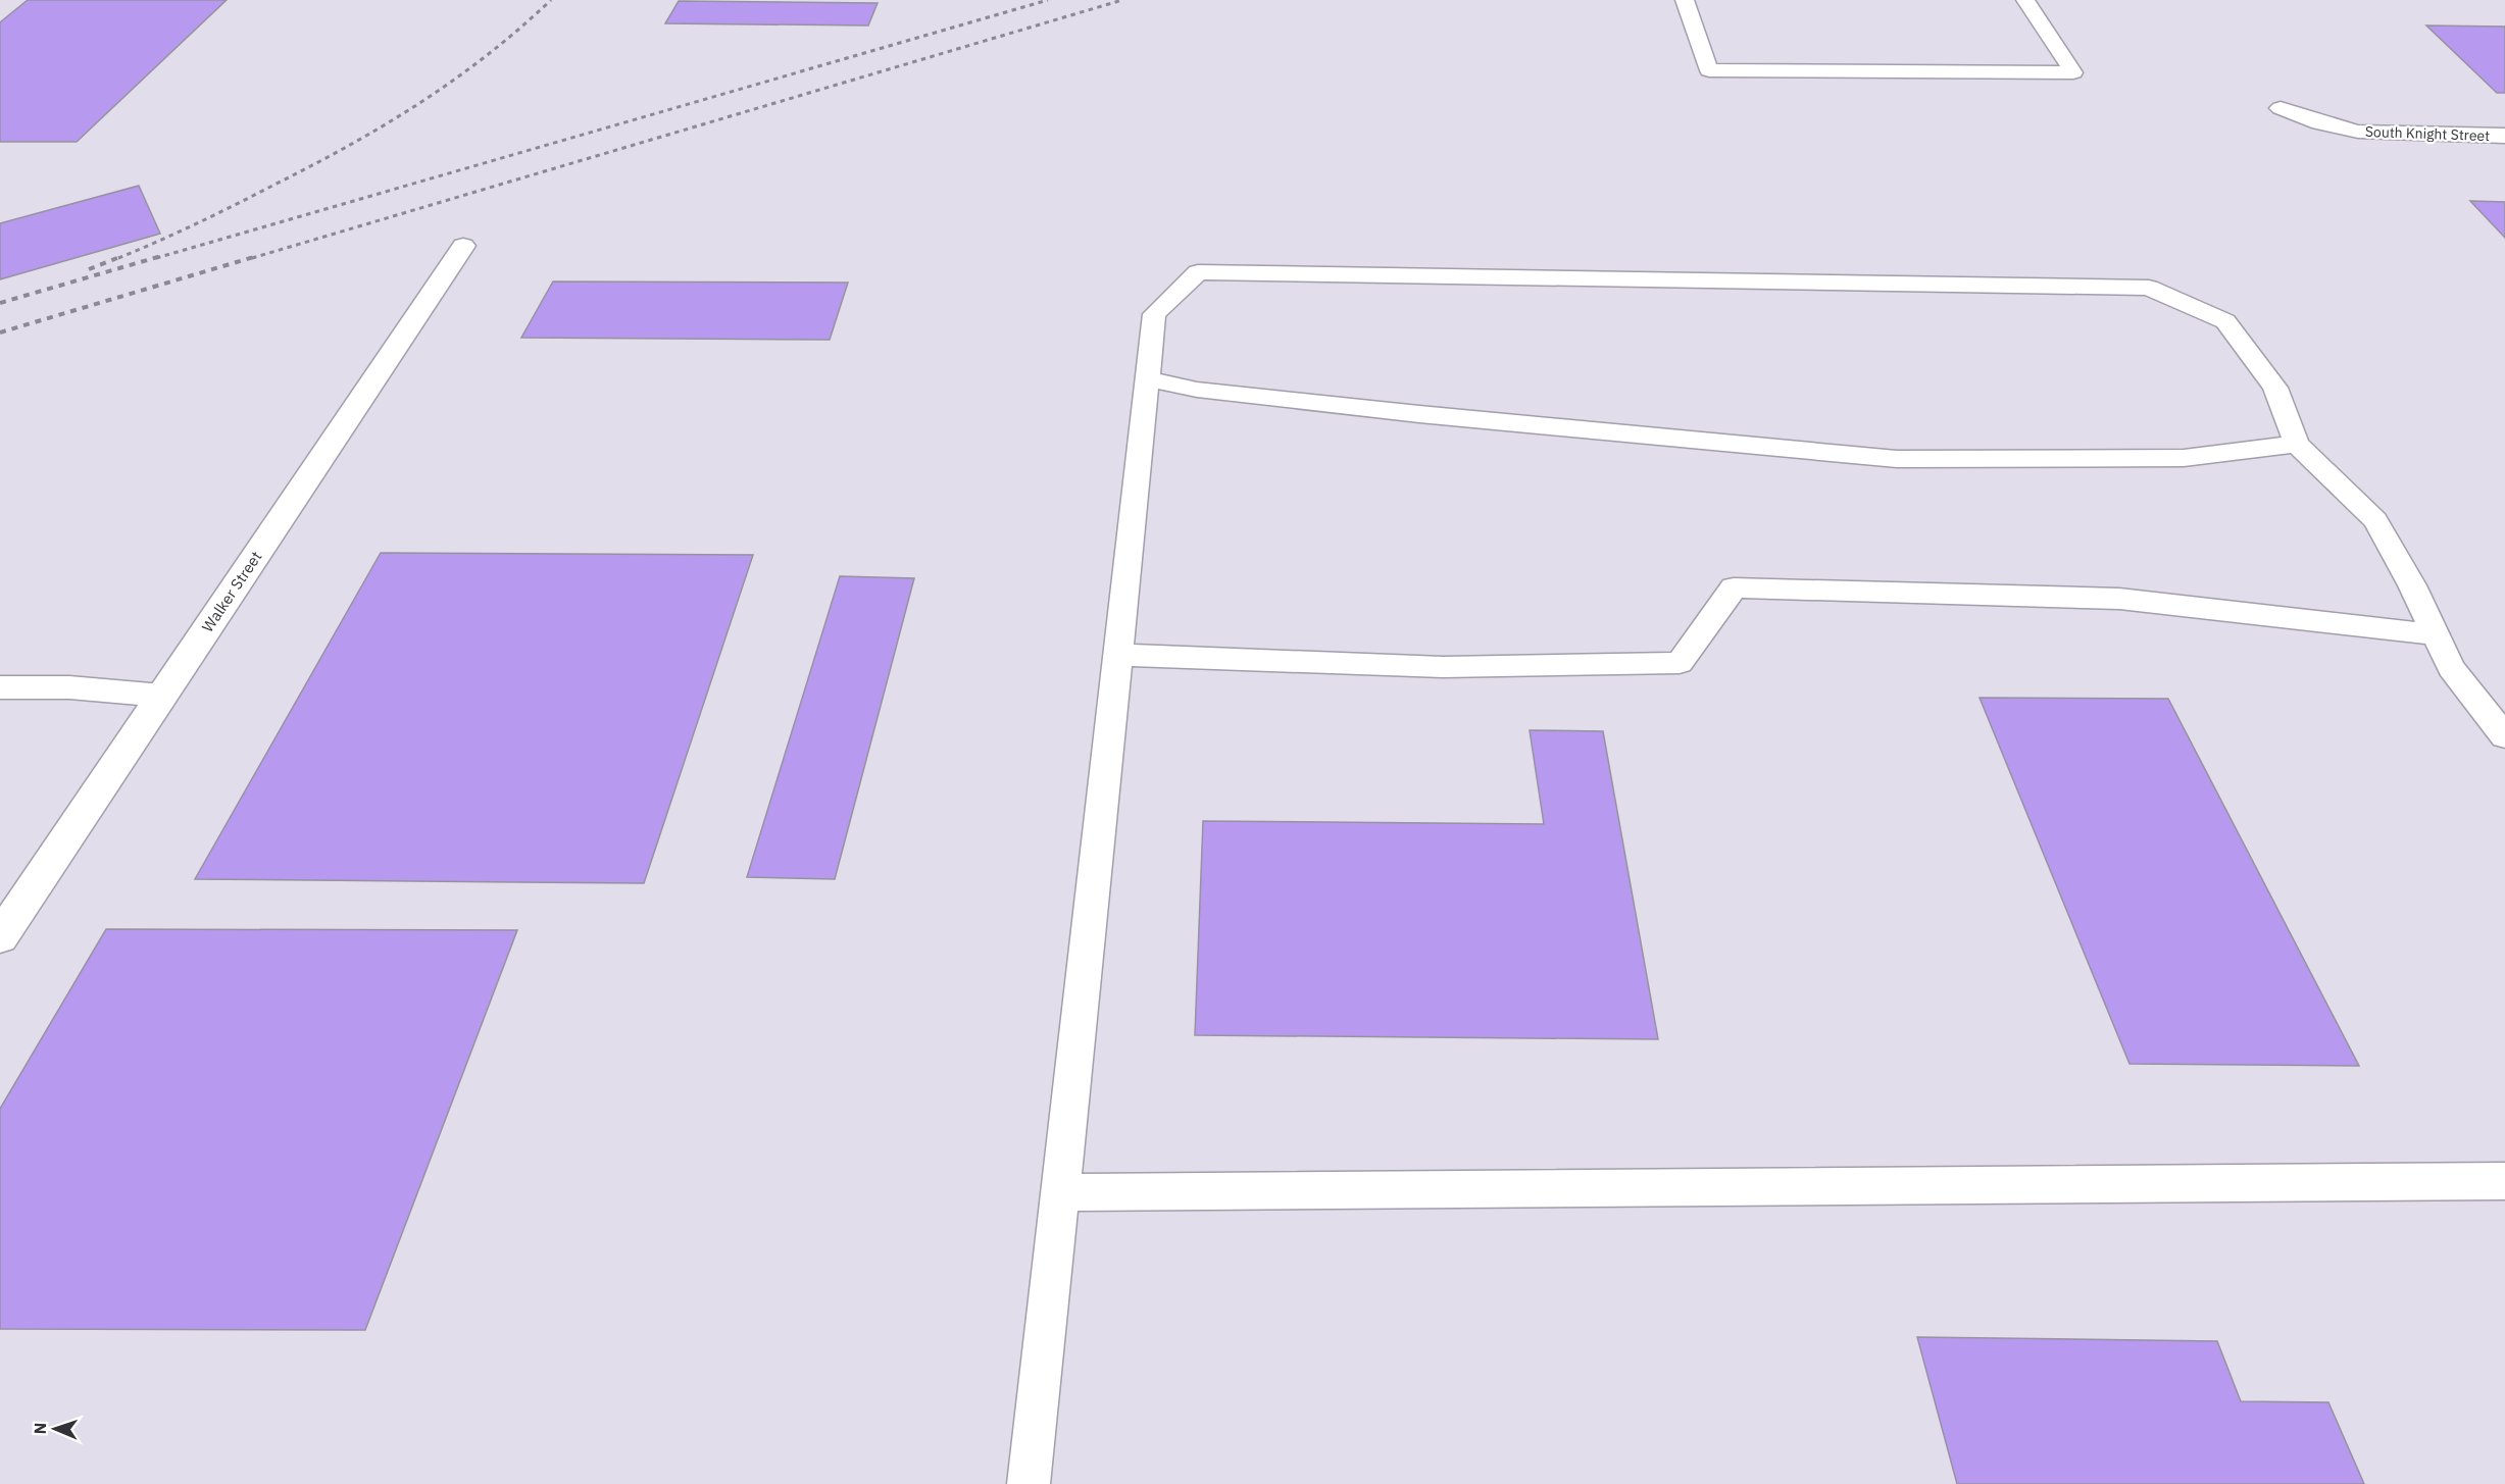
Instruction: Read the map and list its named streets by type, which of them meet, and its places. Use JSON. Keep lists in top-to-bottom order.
{
  "streets": {
    "street": ["South Knight Street", "Walker Street"]
  },
  "north": "left"
}
